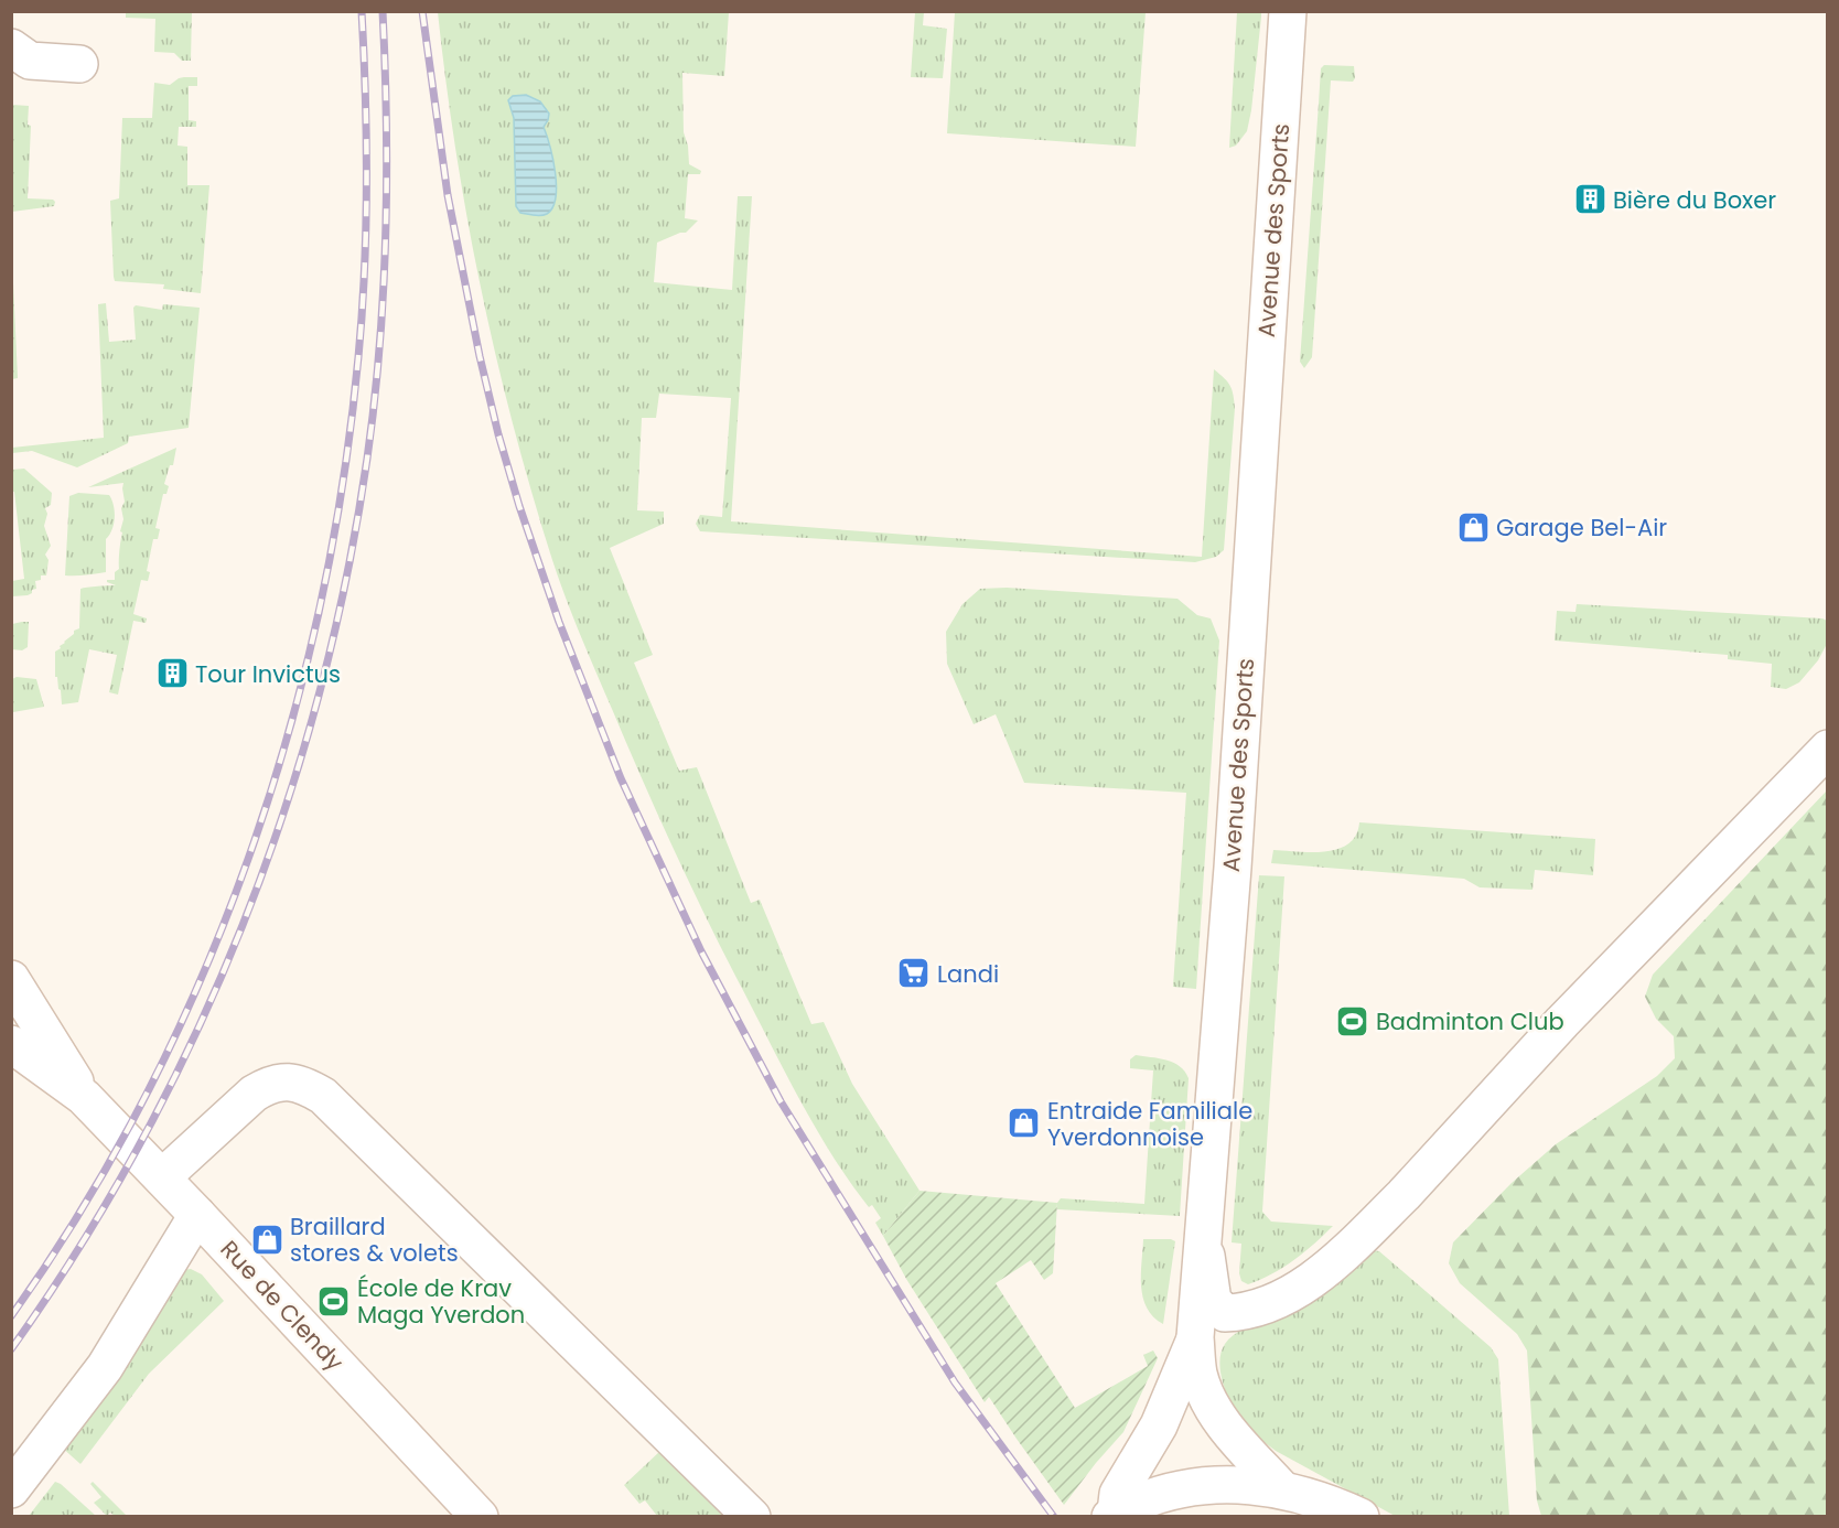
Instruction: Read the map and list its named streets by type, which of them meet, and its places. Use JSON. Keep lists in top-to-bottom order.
{
  "streets": {
    "street": ["Avenue des Sports", "Rue de Clendy"]
  },
  "places": {
    "building": ["Bière du Boxer", "Tour Invictus"],
    "shop": ["Garage Bel-Air", "Entraide Familiale Yverdonnoise", "Braillard stores & volets"],
    "supermarket": ["Landi"],
    "sports": ["Badminton Club", "École de Krav Maga Yverdon"]
  }
}
